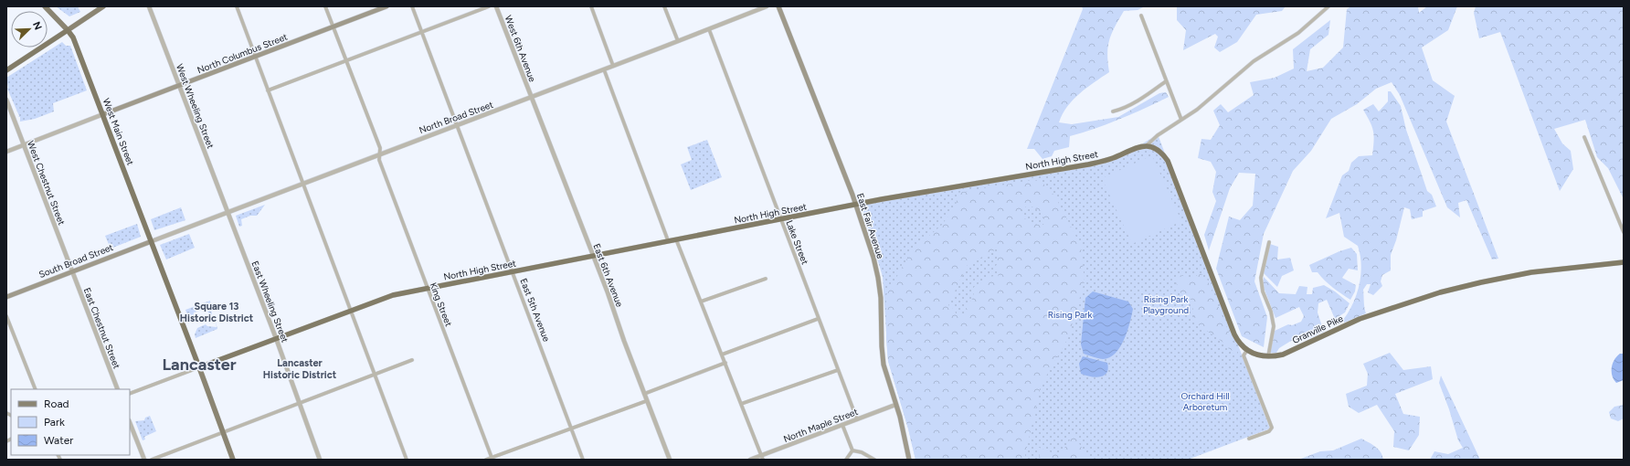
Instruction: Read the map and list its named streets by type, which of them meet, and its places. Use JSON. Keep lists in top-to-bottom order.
{
  "streets": {
    "highway": ["West Main Street", "North High Street", "Granville Pike"],
    "main road": ["North Columbus Street", "East Fair Avenue", "South Broad Street"],
    "street": [
      "West 6th Avenue",
      "West Wheeling Street",
      "North Broad Street",
      "West Chestnut Street",
      "Lake Street",
      "East 6th Avenue",
      "East Wheeling Street",
      "King Street",
      "East 5th Avenue",
      "East Chestnut Street",
      "North Maple Street"
    ]
  },
  "crossings": [
    ["West 6th Avenue", "North Broad Street"],
    ["West 6th Avenue", "East 6th Avenue"],
    ["North Columbus Street", "West Wheeling Street"],
    ["North Columbus Street", "West Main Street"],
    ["North Columbus Street", "King Street"],
    ["West Wheeling Street", "North Broad Street"],
    ["West Wheeling Street", "East Wheeling Street"],
    ["North Broad Street", "West Main Street"],
    ["North Broad Street", "Lake Street"],
    ["North Broad Street", "South Broad Street"],
    ["North Broad Street", "East 6th Avenue"],
    ["North Broad Street", "East Wheeling Street"],
    ["North Broad Street", "King Street"],
    ["North Broad Street", "East 5th Avenue"],
    ["West Main Street", "North High Street"],
    ["West Main Street", "South Broad Street"],
    ["North High Street", "East Fair Avenue"],
    ["North High Street", "Lake Street"],
    ["North High Street", "East 6th Avenue"],
    ["North High Street", "East Wheeling Street"],
    ["North High Street", "King Street"],
    ["North High Street", "East 5th Avenue"],
    ["North High Street", "Granville Pike"],
    ["West Chestnut Street", "South Broad Street"],
    ["West Chestnut Street", "East Chestnut Street"],
    ["East Fair Avenue", "North Maple Street"],
    ["Lake Street", "North Maple Street"],
    ["South Broad Street", "East Chestnut Street"]
  ],
  "districts": ["Square 13 Historic District", "Lancaster Historic District", "Lancaster"],
  "parks": ["Rising Park Playground", "Rising Park", "Orchard Hill Arboretum"],
  "legend": ["Road", "Park", "Water"],
  "north": "top right"
}
